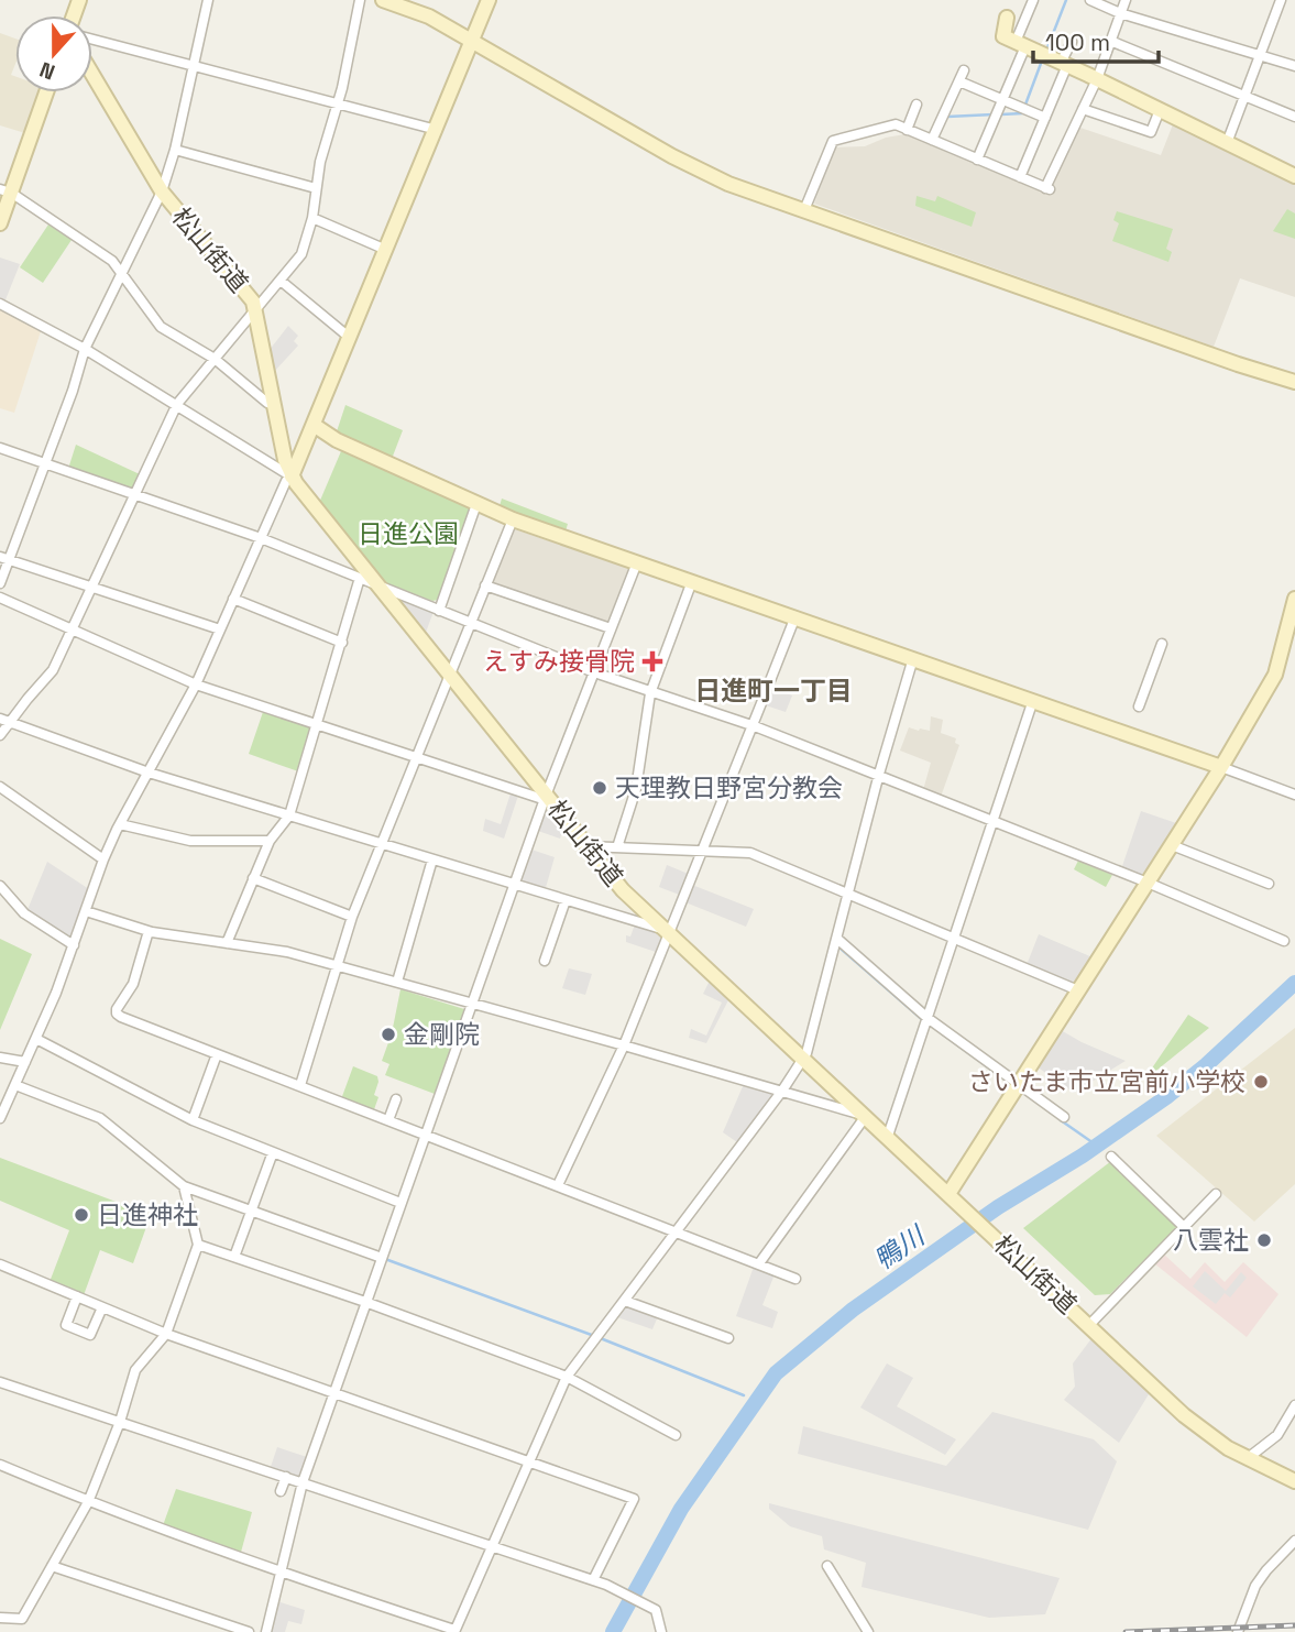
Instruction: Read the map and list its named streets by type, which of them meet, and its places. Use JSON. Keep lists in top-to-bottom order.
{
  "streets": {
    "street": ["松山街道"]
  },
  "districts": ["日進町一丁目"],
  "water": ["鴨川"],
  "parks": ["日進公園"],
  "places": {
    "health": ["えすみ接骨院"],
    "other": [
      "天理教日野宮分教会",
      "金剛院",
      "さいたま市立宮前小学校",
      "日進神社",
      "八雲社"
    ]
  },
  "scale_bar": "100 m",
  "north": "bottom"
}
